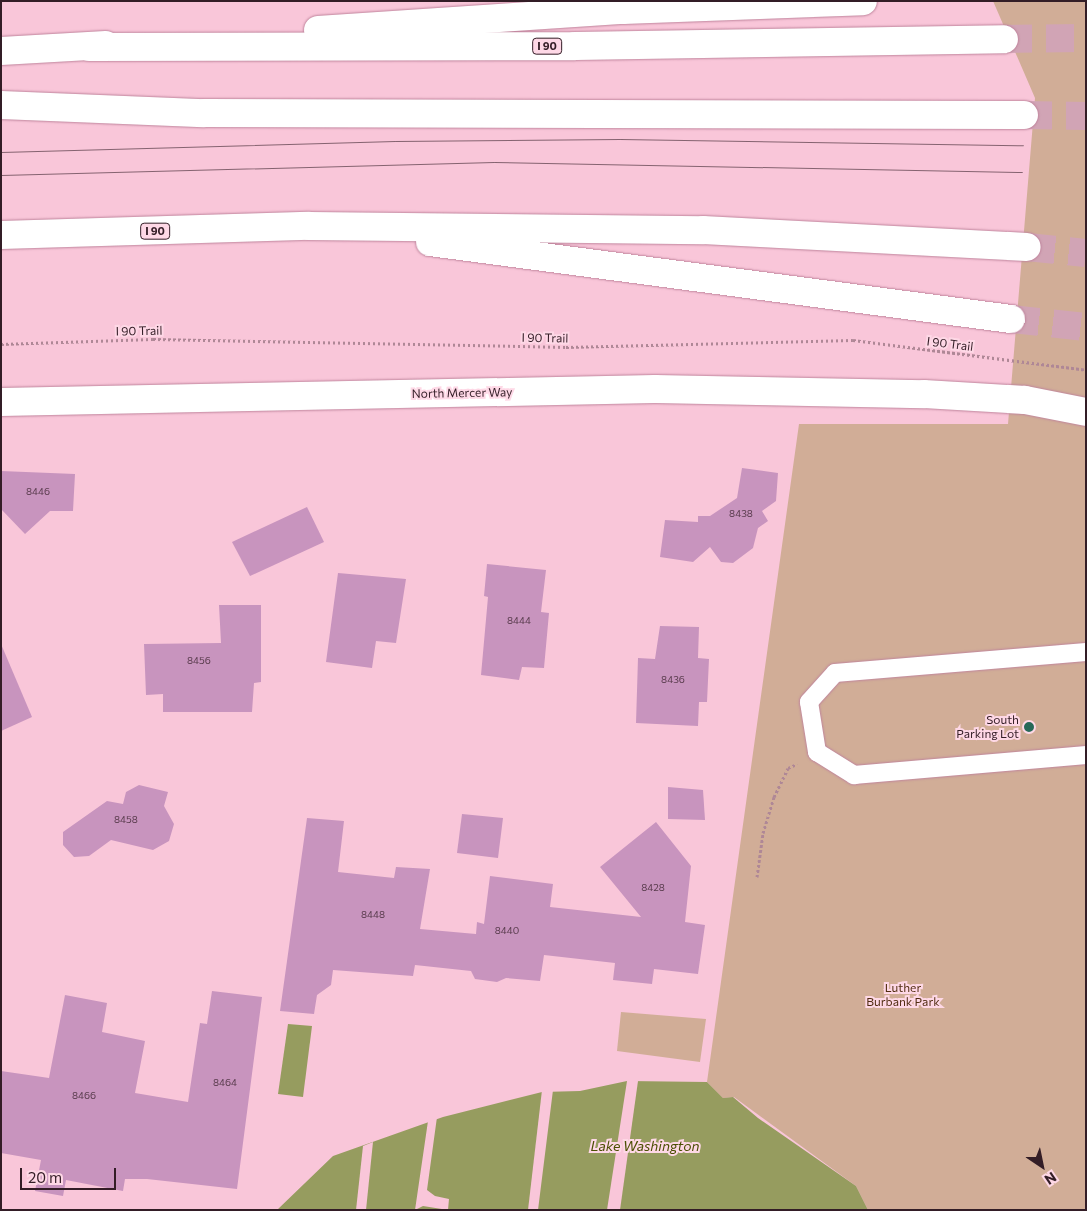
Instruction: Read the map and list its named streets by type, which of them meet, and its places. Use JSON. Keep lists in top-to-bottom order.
{
  "streets": {
    "main road": ["I 90", "North Mercer Way"],
    "path": ["I 90 Trail"]
  },
  "water": ["Lake Washington"],
  "parks": ["Luther Burbank Park"],
  "places": ["South Parking Lot"],
  "house_numbers": [
    "8446",
    "8438",
    "8444",
    "8456",
    "8436",
    "8458",
    "8428",
    "8448",
    "8440",
    "8464",
    "8466"
  ],
  "scale_bar": "20 m",
  "north": "bottom right"
}
